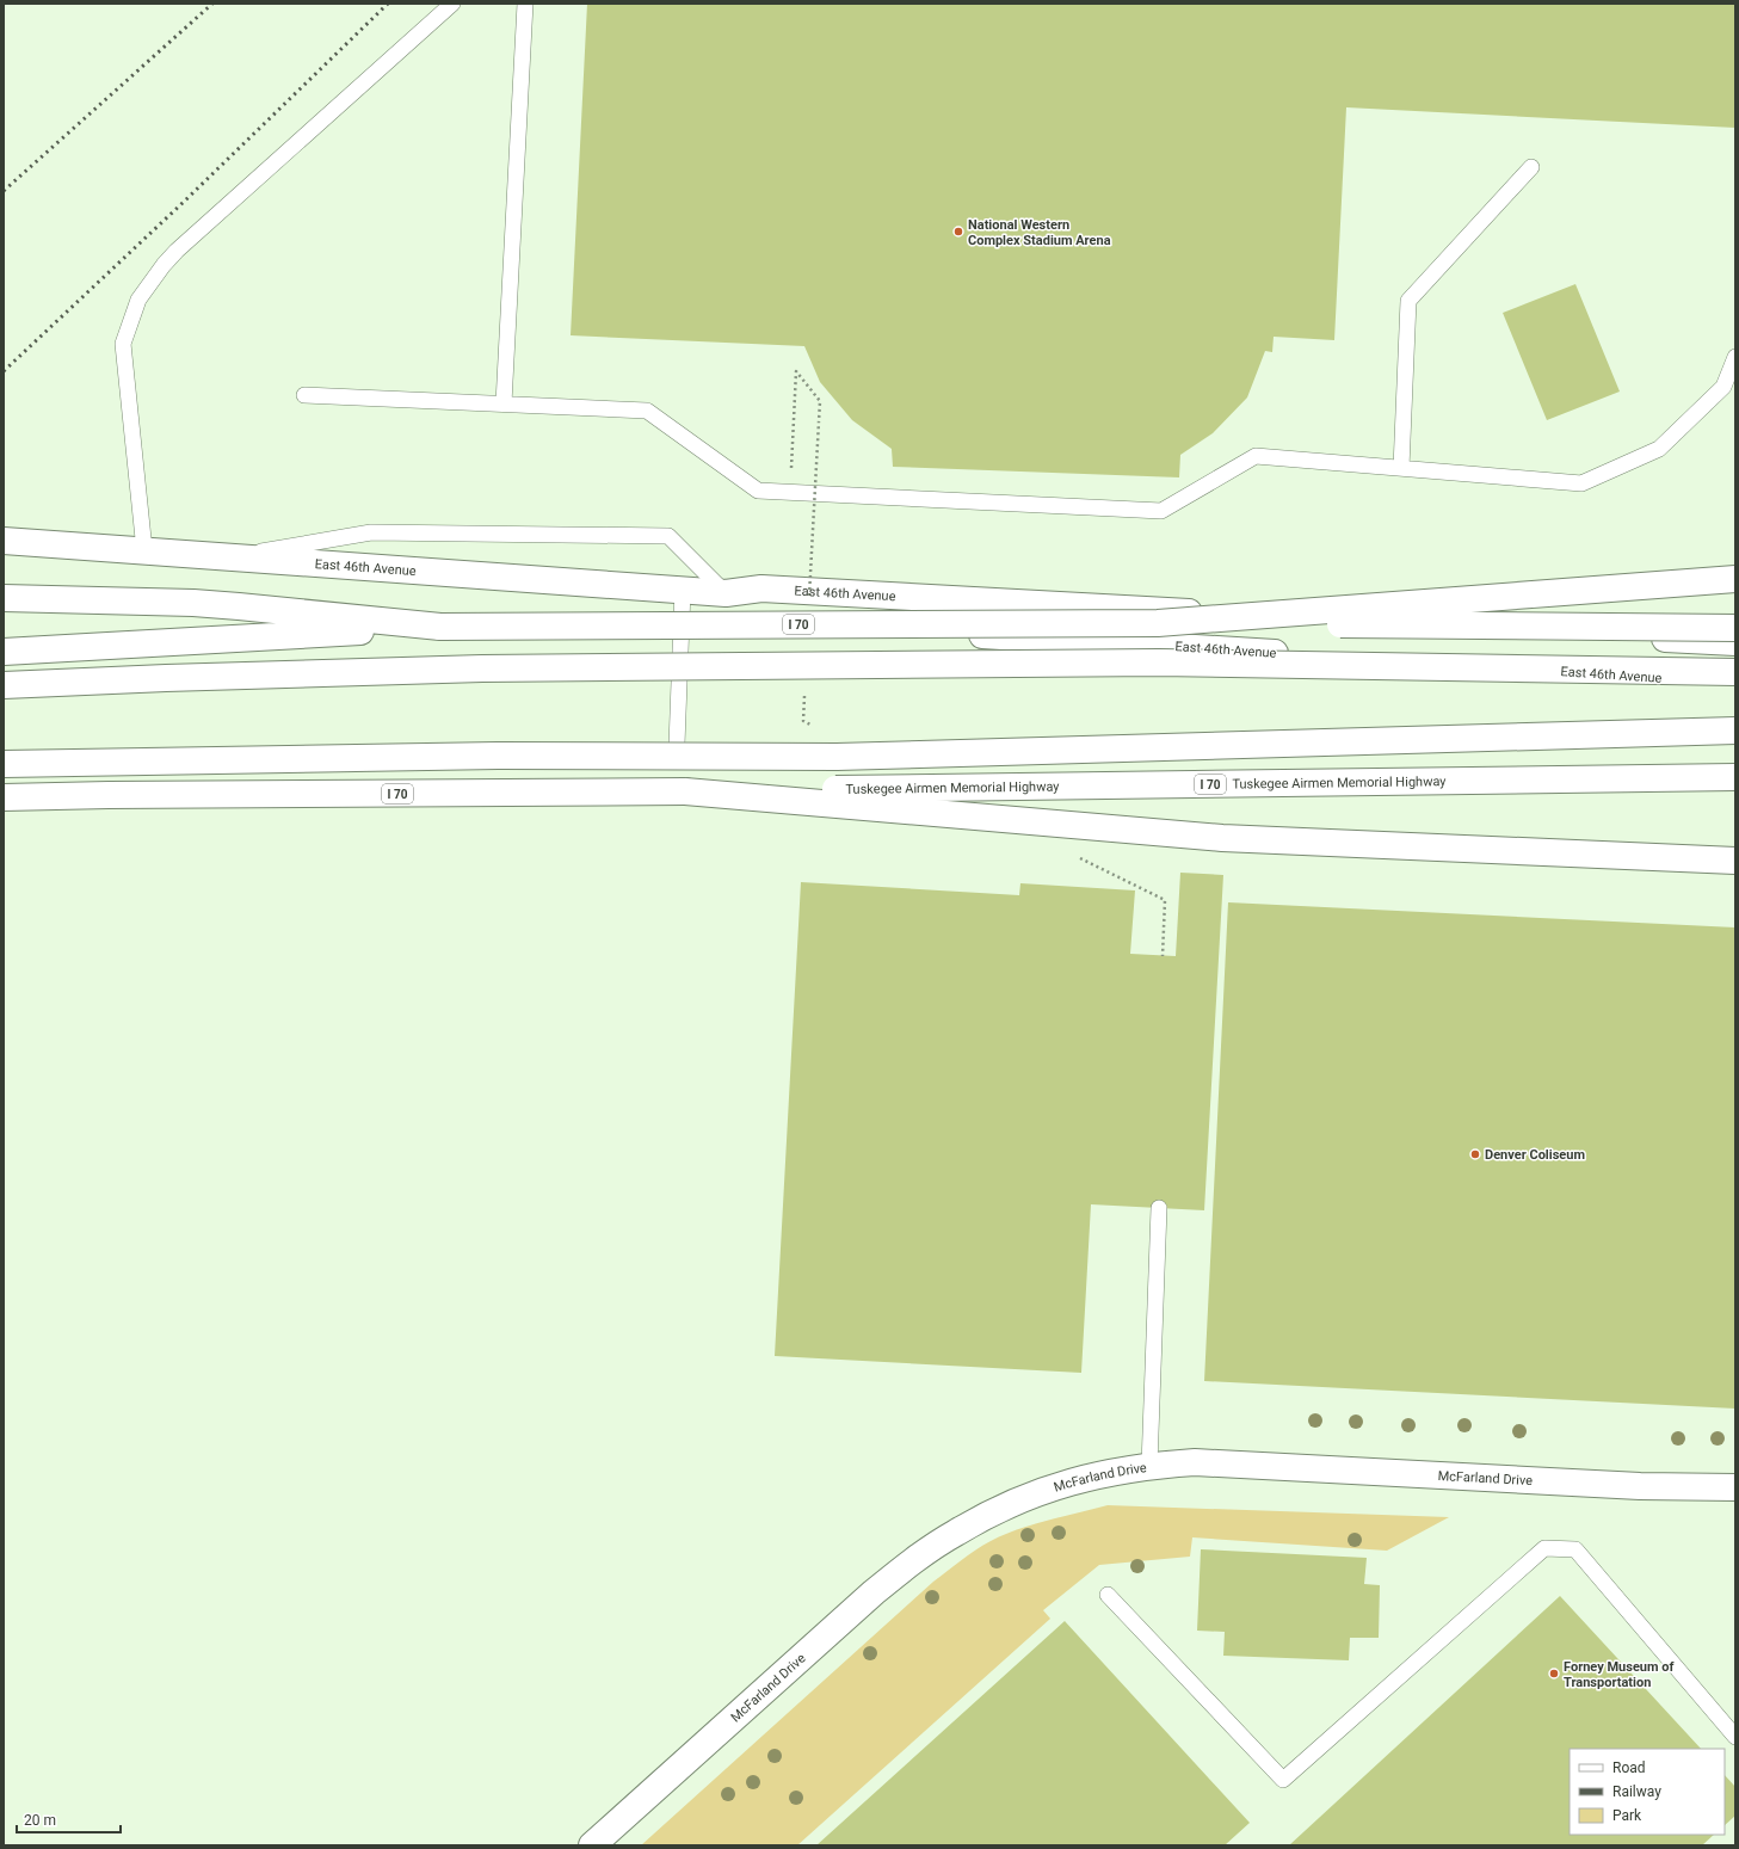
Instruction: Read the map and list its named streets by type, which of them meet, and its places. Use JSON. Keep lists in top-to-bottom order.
{
  "streets": {
    "main road": [
      "East 46th Avenue",
      "I 70",
      "Tuskegee Airmen Memorial Highway",
      "McFarland Drive"
    ]
  },
  "crossings": [
    ["I 70", "Tuskegee Airmen Memorial Highway"]
  ],
  "places": ["National Western Complex Stadium Arena", "Denver Coliseum", "Forney Museum of Transportation"],
  "legend": ["Road", "Railway", "Park"],
  "scale_bar": "20 m"
}
